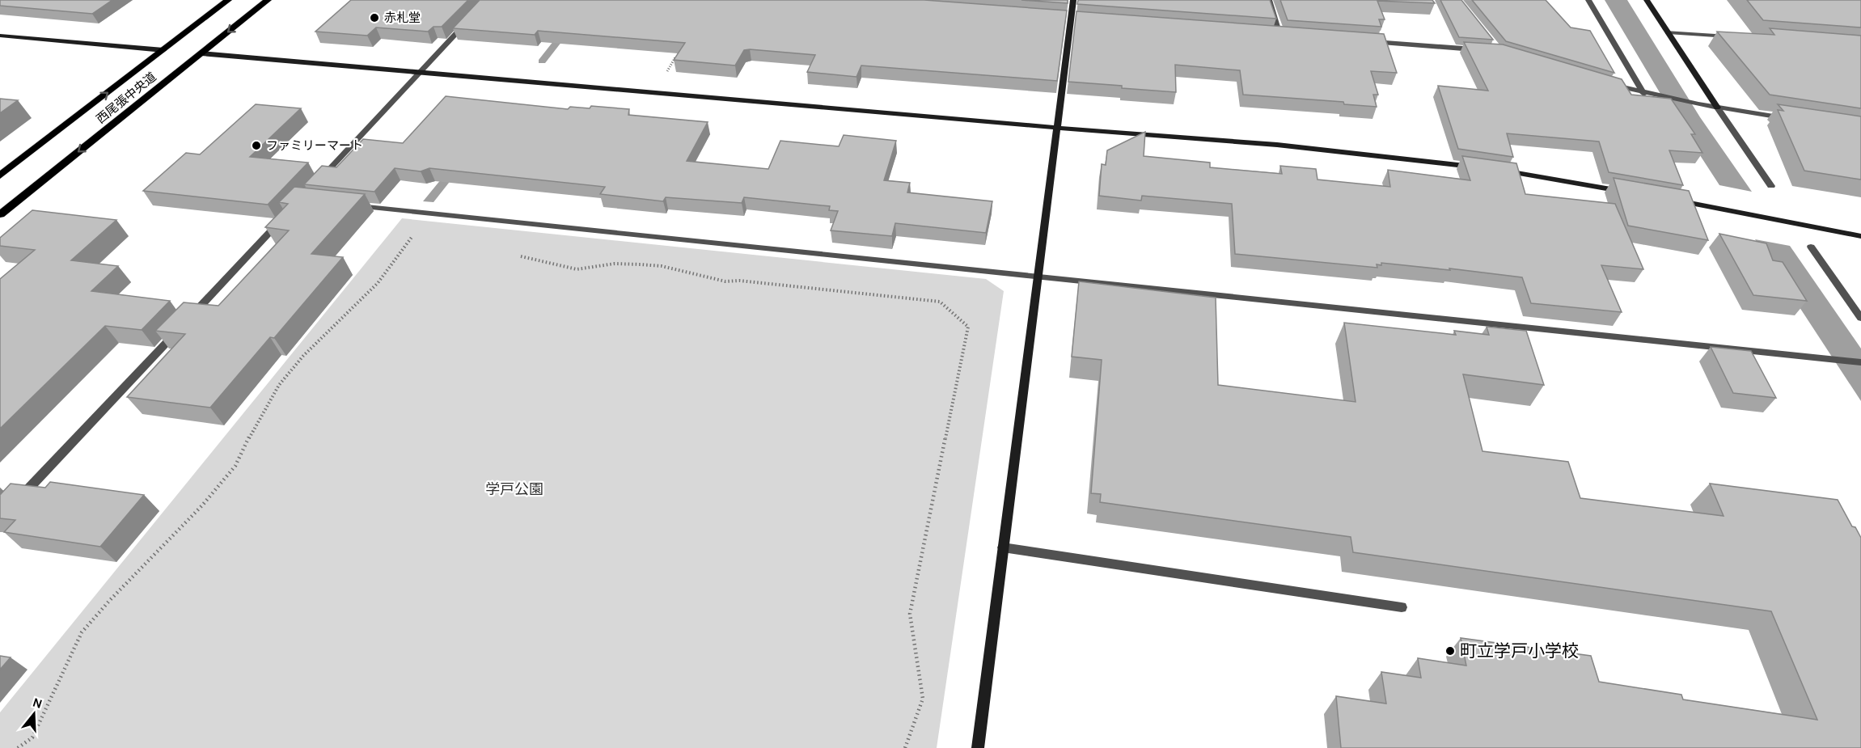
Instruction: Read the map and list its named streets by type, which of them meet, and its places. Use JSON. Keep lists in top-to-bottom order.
{
  "streets": {
    "main road": ["西尾張中央道"]
  },
  "parks": ["学戸公園"],
  "places": ["赤札堂", "ファミリーマート", "町立学戸小学校"],
  "north": "top"
}
